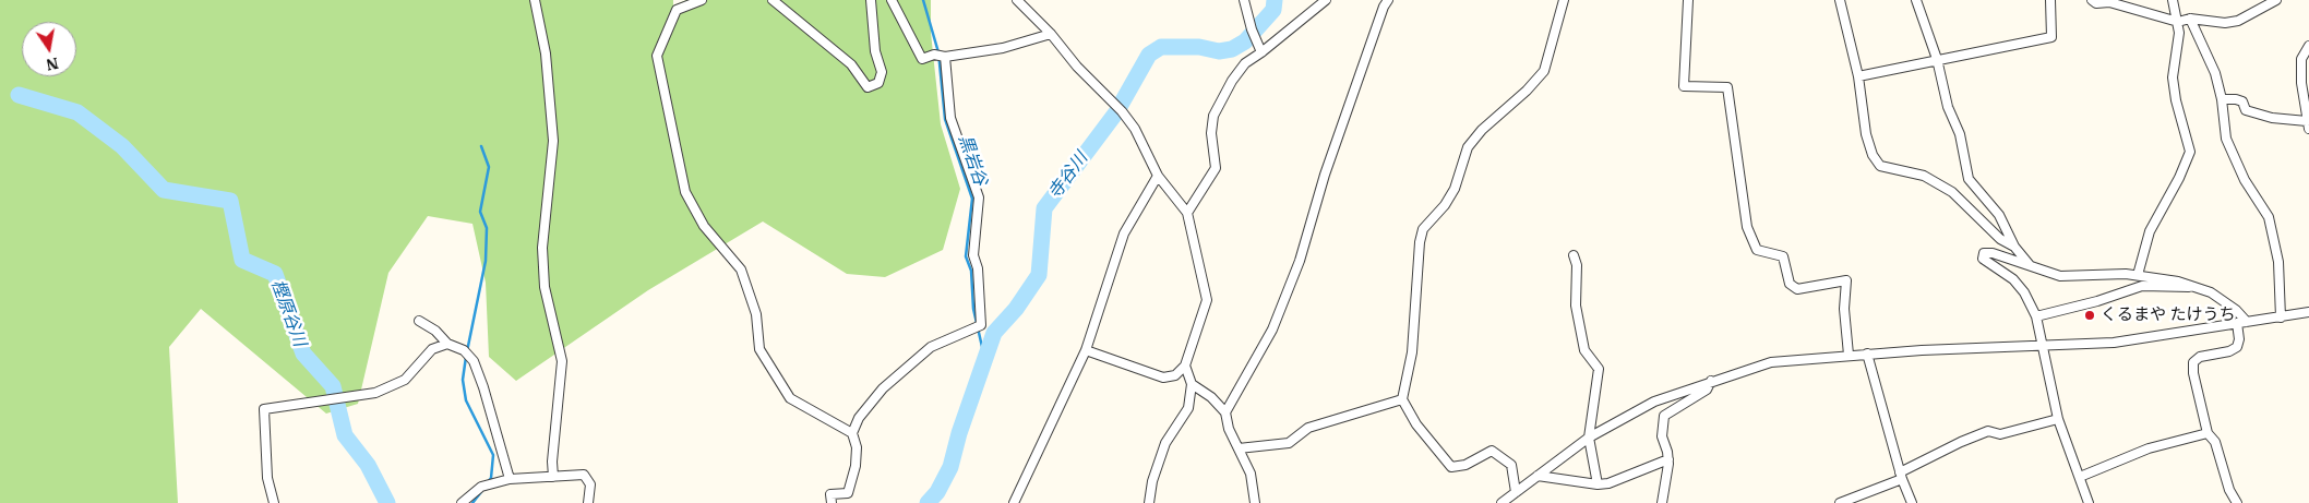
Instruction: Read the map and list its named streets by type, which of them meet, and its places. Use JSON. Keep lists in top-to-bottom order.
{
  "water": ["黒岩谷", "寺谷川", "樫原谷川"],
  "places": ["くるまや たけうち"],
  "north": "bottom"
}
